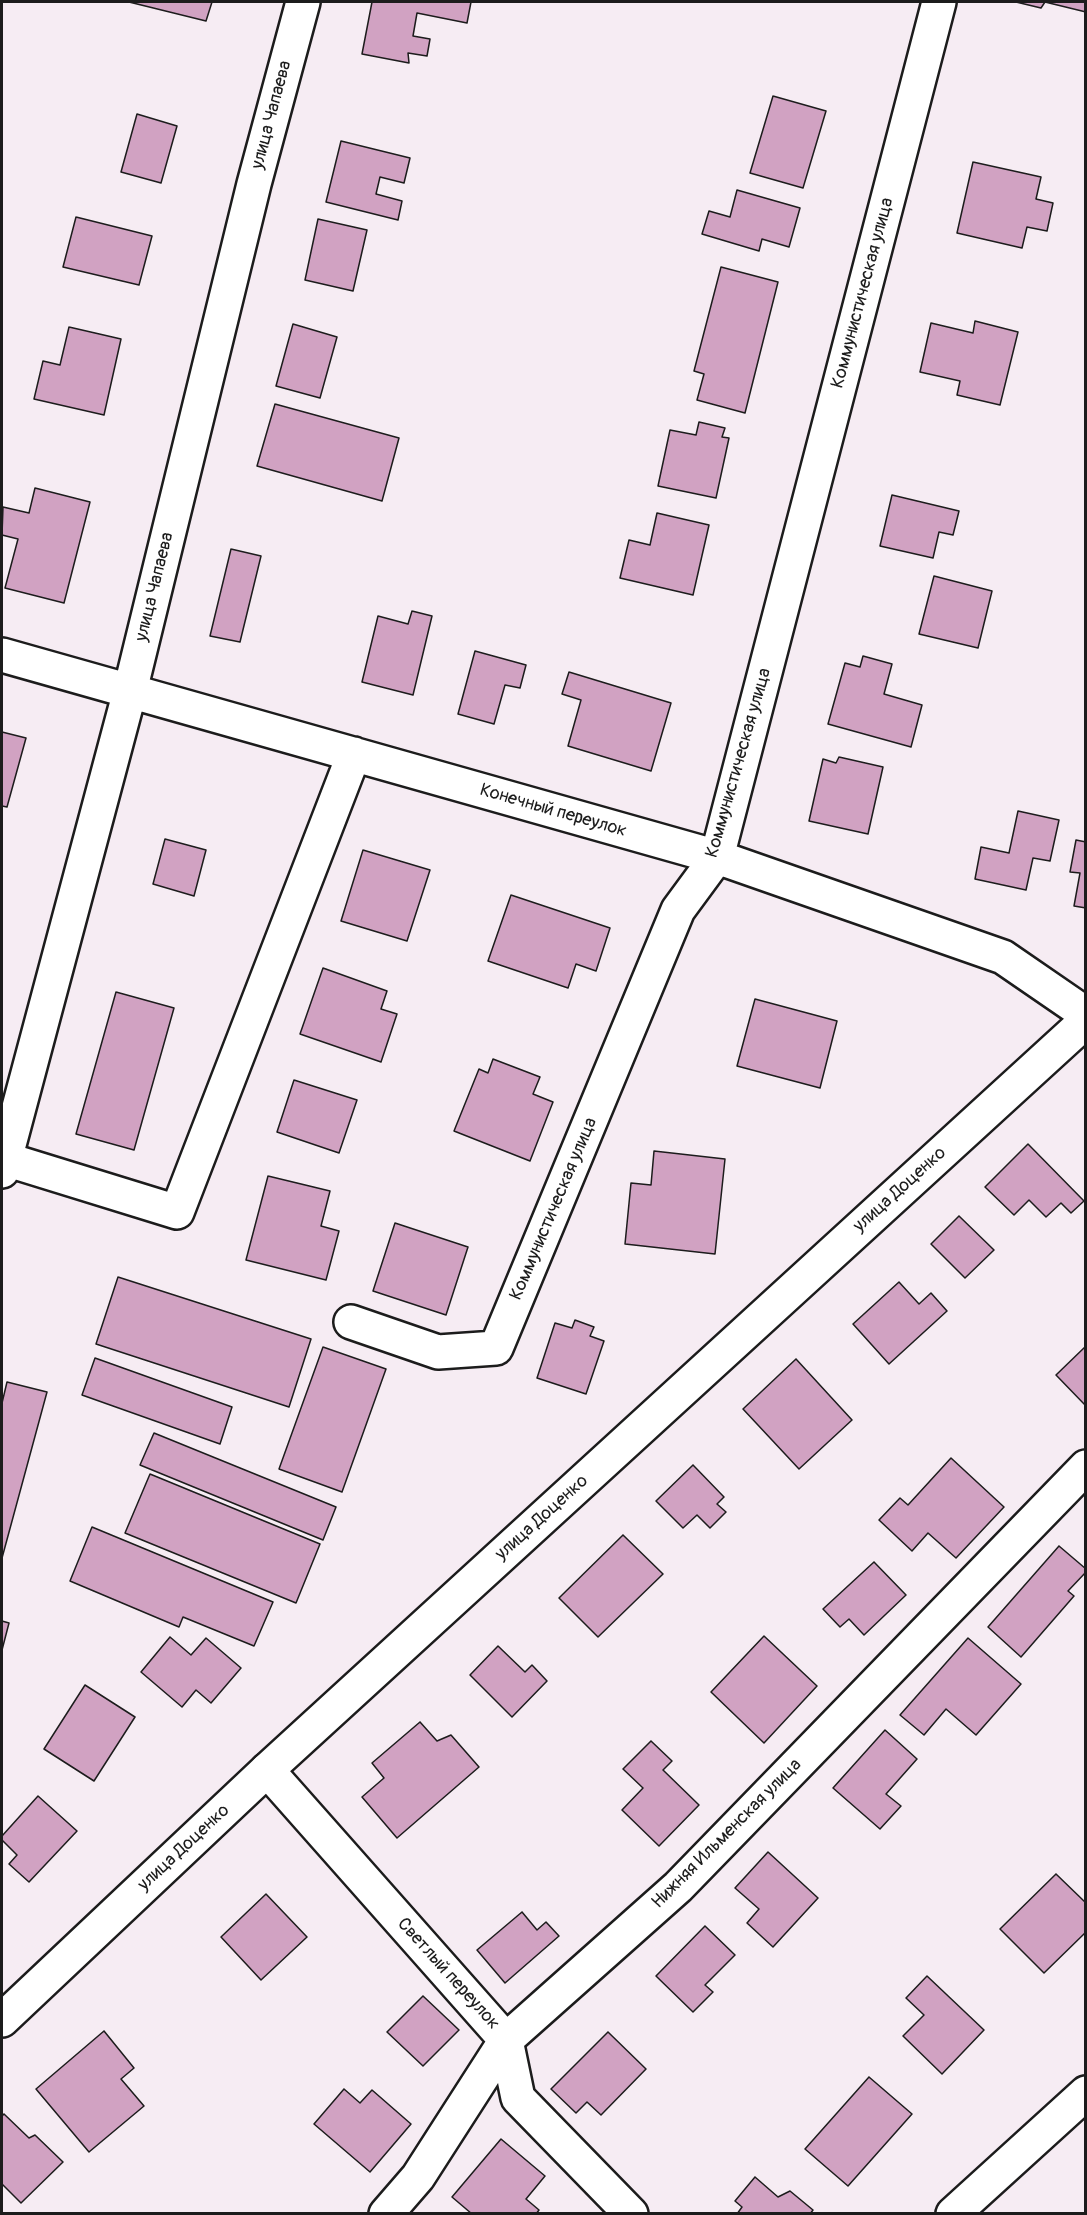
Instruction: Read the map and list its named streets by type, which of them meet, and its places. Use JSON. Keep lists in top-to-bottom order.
{
  "streets": {
    "street": [
      "улица Чапаева",
      "Коммунистическая улица",
      "Конечный переулок",
      "улица Доценко",
      "Нижняя Ильменская улица",
      "Светлый переулок"
    ]
  },
  "crossings": [
    ["улица Чапаева", "Конечный переулок"],
    ["Коммунистическая улица", "Конечный переулок"],
    ["улица Доценко", "Светлый переулок"],
    ["Нижняя Ильменская улица", "Светлый переулок"]
  ]
}
